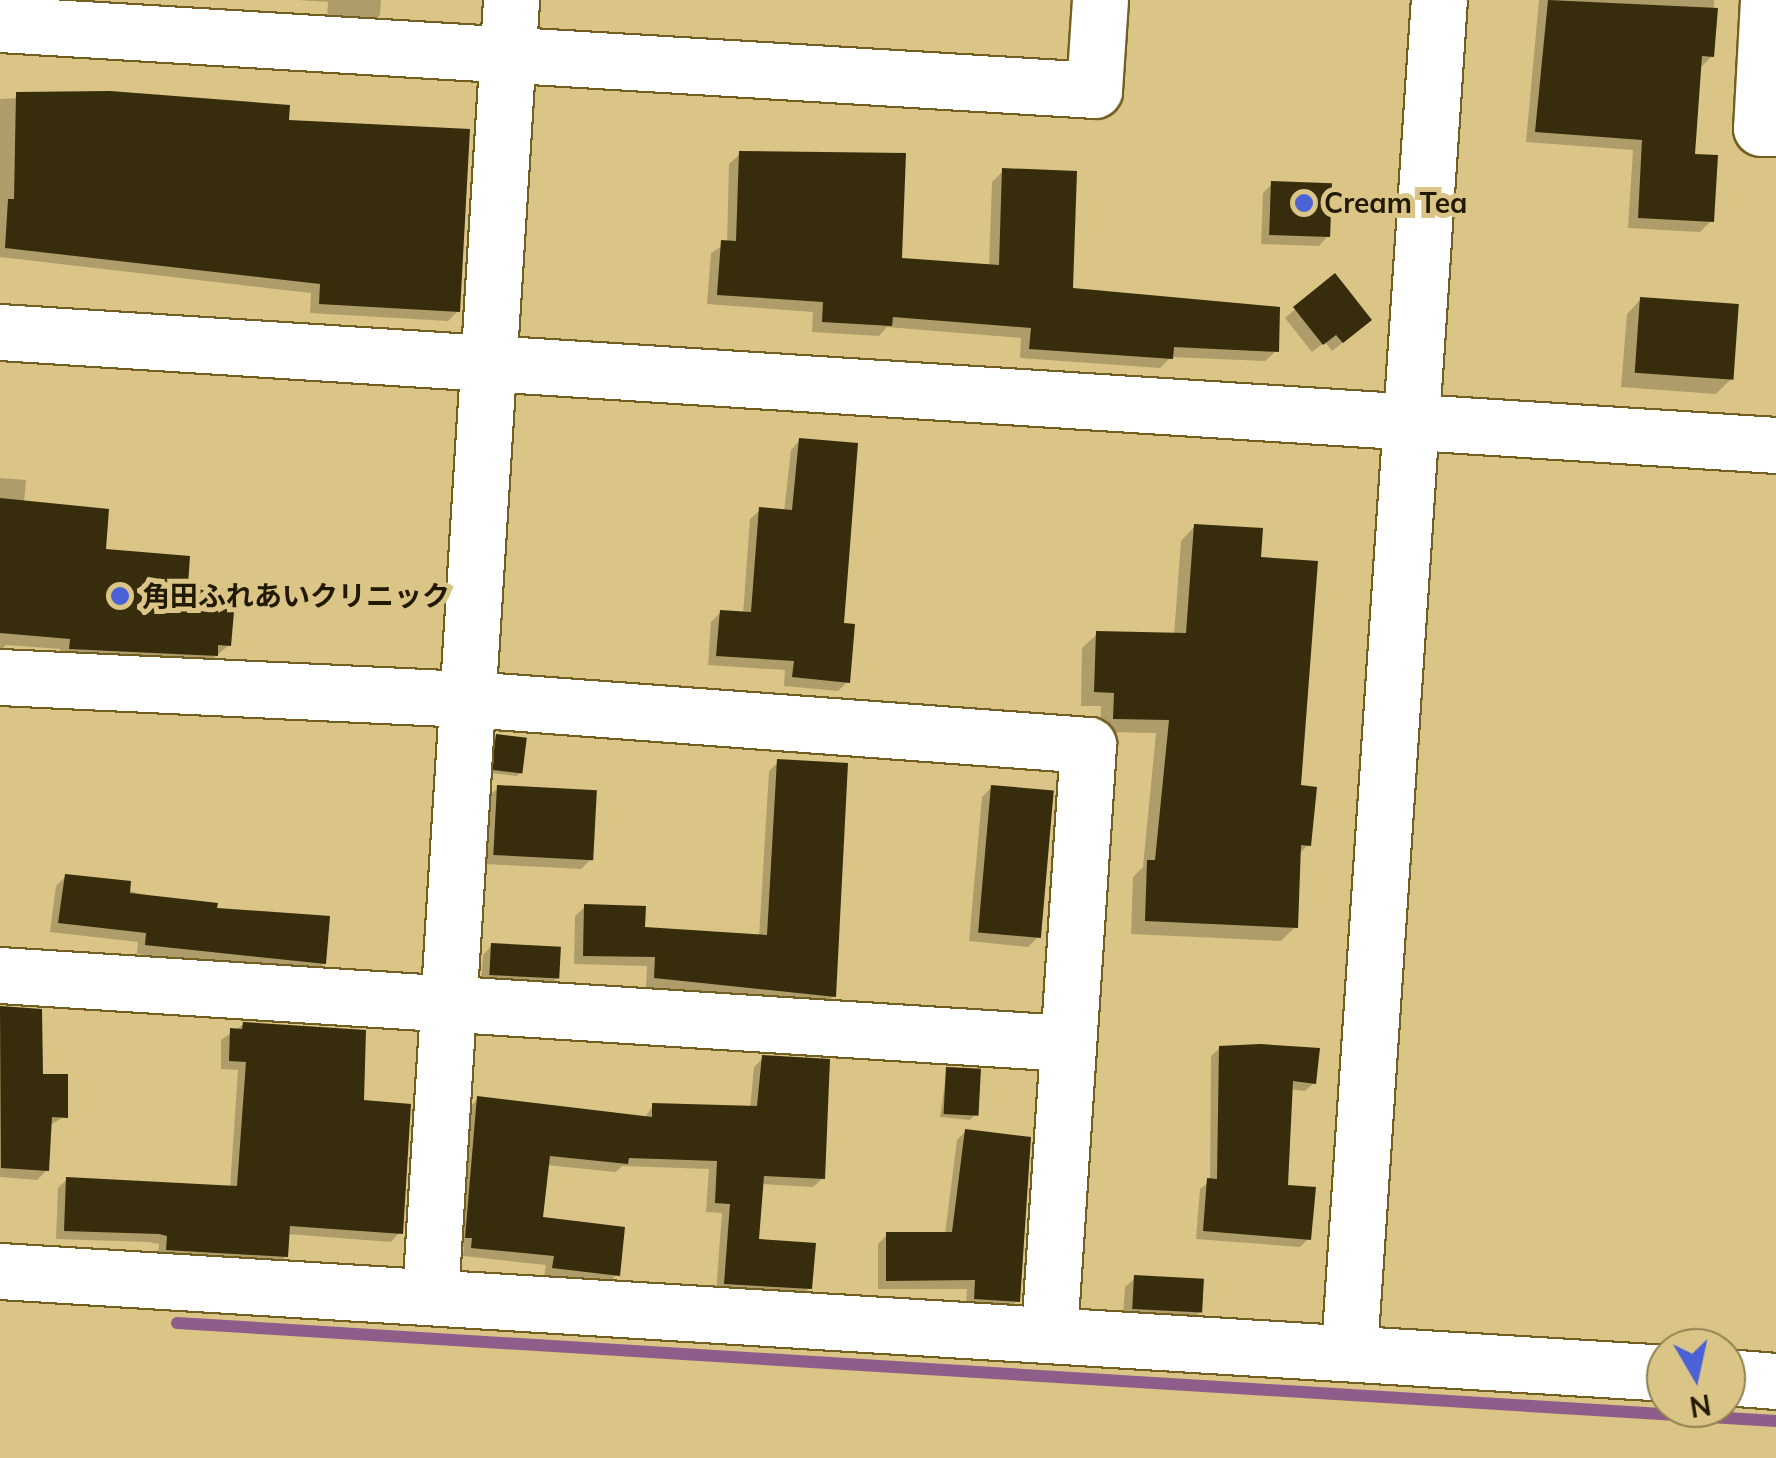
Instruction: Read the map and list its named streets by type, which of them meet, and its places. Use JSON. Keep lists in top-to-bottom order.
{
  "places": ["Cream Tea", "角田ふれあいクリニック"],
  "north": "bottom"
}
